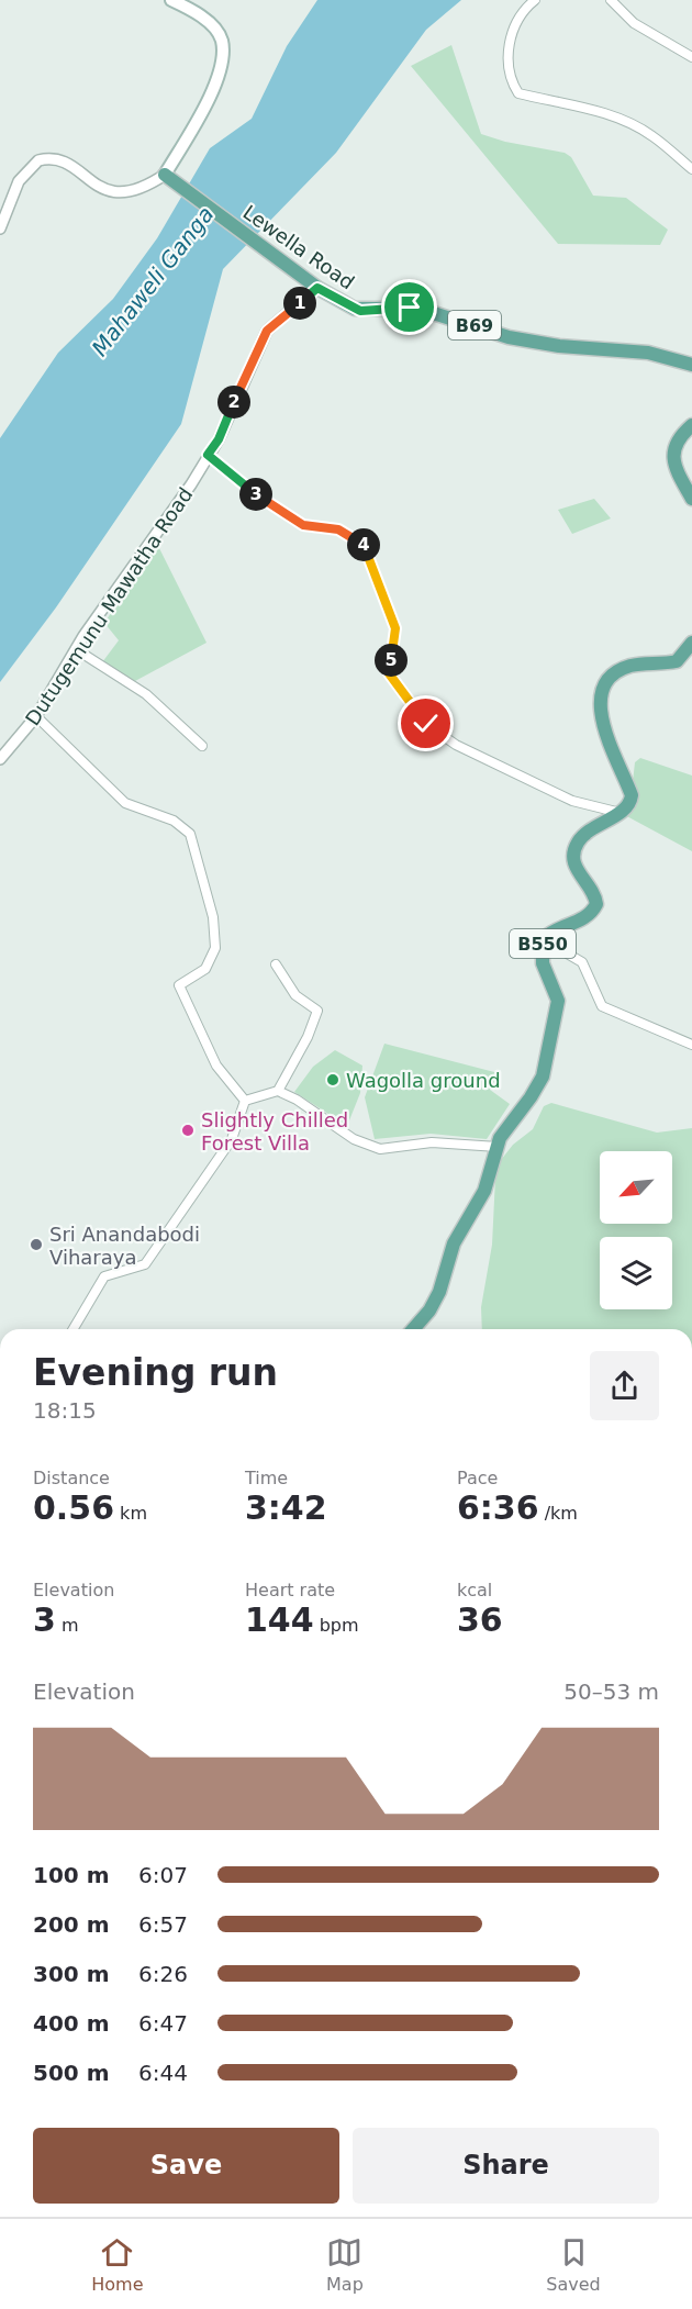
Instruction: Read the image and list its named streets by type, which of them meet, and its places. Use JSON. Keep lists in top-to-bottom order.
{
  "streets": {
    "main road": ["Lewella Road", "B69", "B550"],
    "street": ["Dutugemunu Mawatha Road"]
  },
  "crossings": [
    ["Lewella Road", "Dutugemunu Mawatha Road"]
  ],
  "water": ["Mahaweli Ganga"],
  "places": ["Wagolla ground", "Slightly Chilled Forest Villa", "Sri Anandabodi Viharaya"],
  "north": "bottom left",
  "page": {
    "pins": [
      "1",
      "2",
      "3",
      "4",
      "5"
    ],
    "heading": ["Evening run", "18:15"],
    "stats": [
      ["Distance", "0.56 km"],
      ["Time", "3:42"],
      ["Pace", "6:36 /km"],
      ["Elevation", "3 m"],
      ["Heart rate", "144 bpm"],
      ["kcal", "36"]
    ],
    "chart": ["Elevation", "50–53 m"],
    "list": [
      {
        "name": "100 m",
        "note": "6:07"
      },
      {
        "name": "200 m",
        "note": "6:57"
      },
      {
        "name": "300 m",
        "note": "6:26"
      },
      {
        "name": "400 m",
        "note": "6:47"
      },
      {
        "name": "500 m",
        "note": "6:44"
      }
    ],
    "buttons": ["Save", "Share"],
    "tabs": ["Home", "Map", "Saved"]
  }
}
